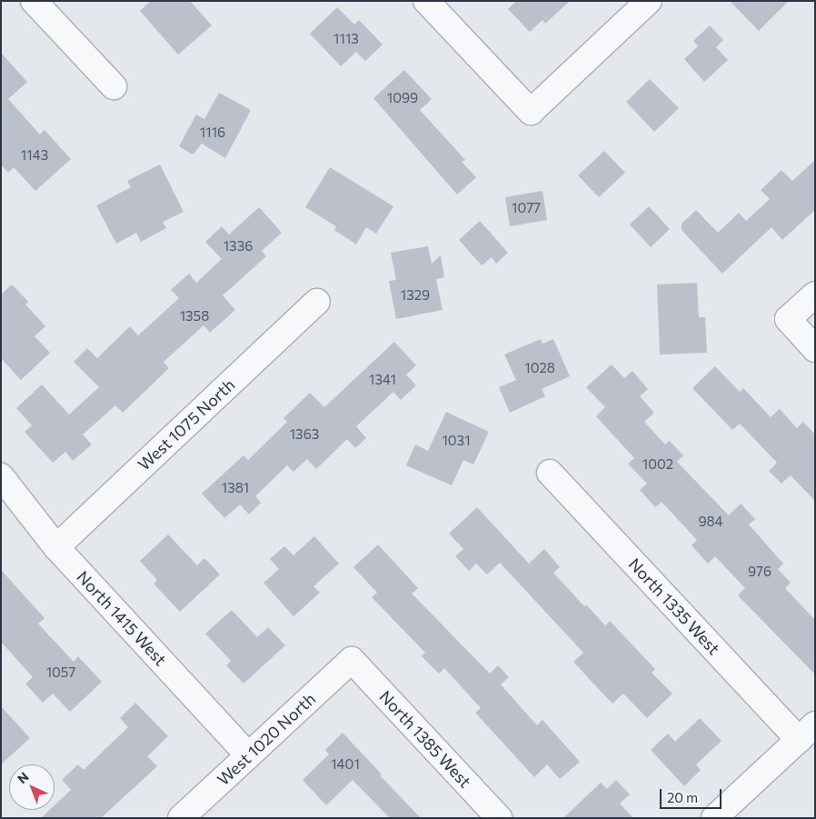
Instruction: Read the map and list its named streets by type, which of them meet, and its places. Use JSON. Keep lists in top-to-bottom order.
{
  "streets": {
    "street": [
      "West 1075 North",
      "North 1335 West",
      "North 1415 West",
      "West 1020 North",
      "North 1385 West"
    ]
  },
  "crossings": [
    ["West 1075 North", "North 1415 West"],
    ["North 1415 West", "West 1020 North"],
    ["West 1020 North", "North 1385 West"]
  ],
  "house_numbers": [
    "1113",
    "1099",
    "1116",
    "1143",
    "1077",
    "1336",
    "1329",
    "1358",
    "1028",
    "1341",
    "1363",
    "1031",
    "1002",
    "1381",
    "984",
    "976",
    "1057",
    "1401"
  ],
  "scale_bar": "20 m",
  "north": "top left"
}
